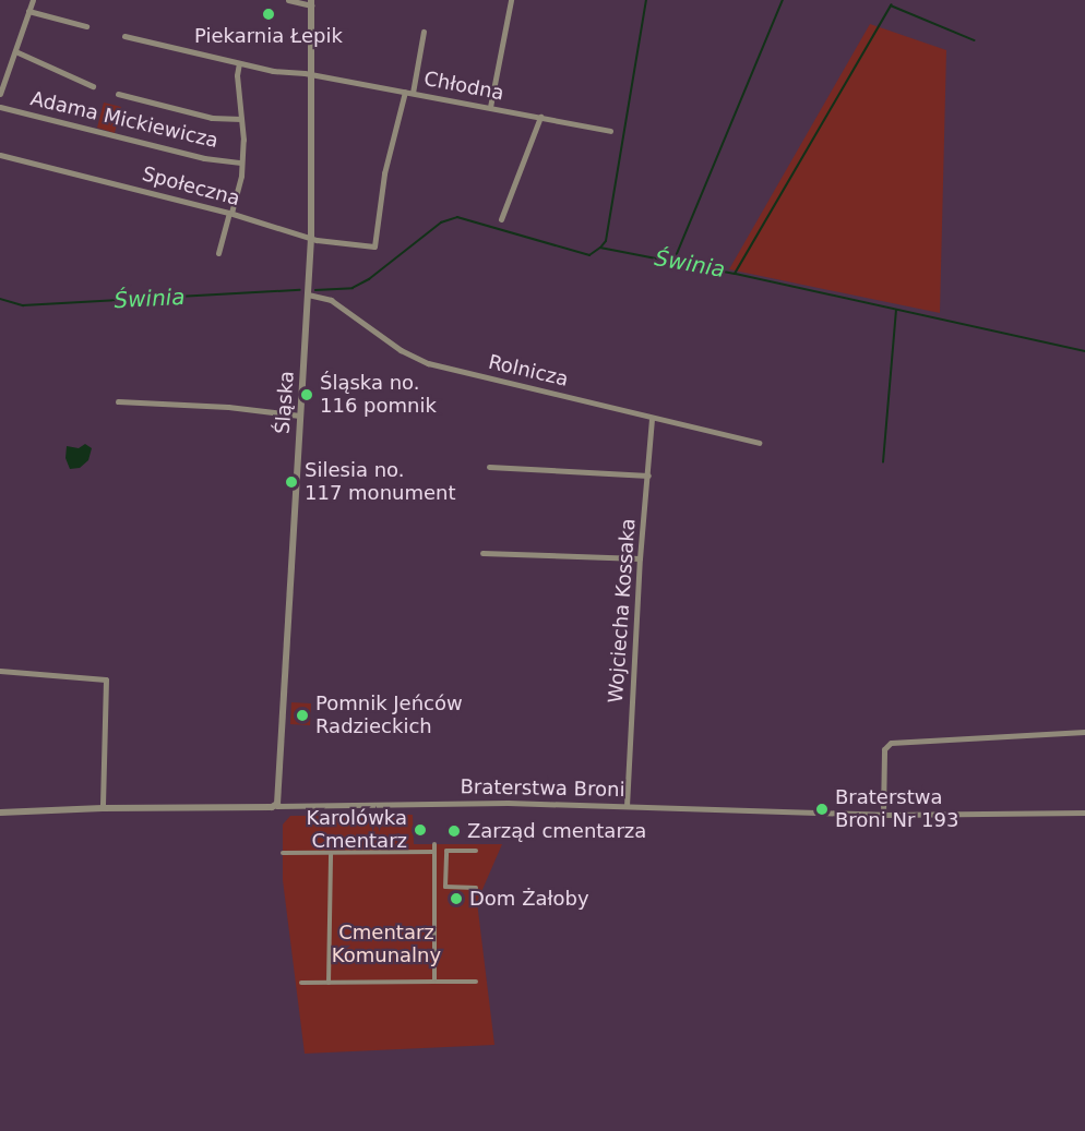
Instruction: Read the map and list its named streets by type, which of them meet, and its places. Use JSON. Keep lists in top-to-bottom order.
{
  "streets": {
    "street": [
      "Chłodna",
      "Adama Mickiewicza",
      "Społeczna",
      "Rolnicza",
      "Śląska",
      "Wojciecha Kossaka",
      "Braterstwa Broni"
    ]
  },
  "crossings": [
    ["Chłodna", "Społeczna"],
    ["Chłodna", "Śląska"],
    ["Społeczna", "Śląska"],
    ["Rolnicza", "Śląska"],
    ["Rolnicza", "Wojciecha Kossaka"],
    ["Śląska", "Braterstwa Broni"],
    ["Wojciecha Kossaka", "Braterstwa Broni"]
  ],
  "water": ["Świnia"],
  "parks": ["Cmentarz Komunalny"],
  "places": [
    "Piekarnia Łepik",
    "Śląska no. 116 pomnik",
    "Silesia no. 117 monument",
    "Pomnik Jeńców Radzieckich",
    "Braterstwa Broni Nr 193",
    "Karolówka Cmentarz",
    "Zarząd cmentarza",
    "Dom Żałoby"
  ]
}
